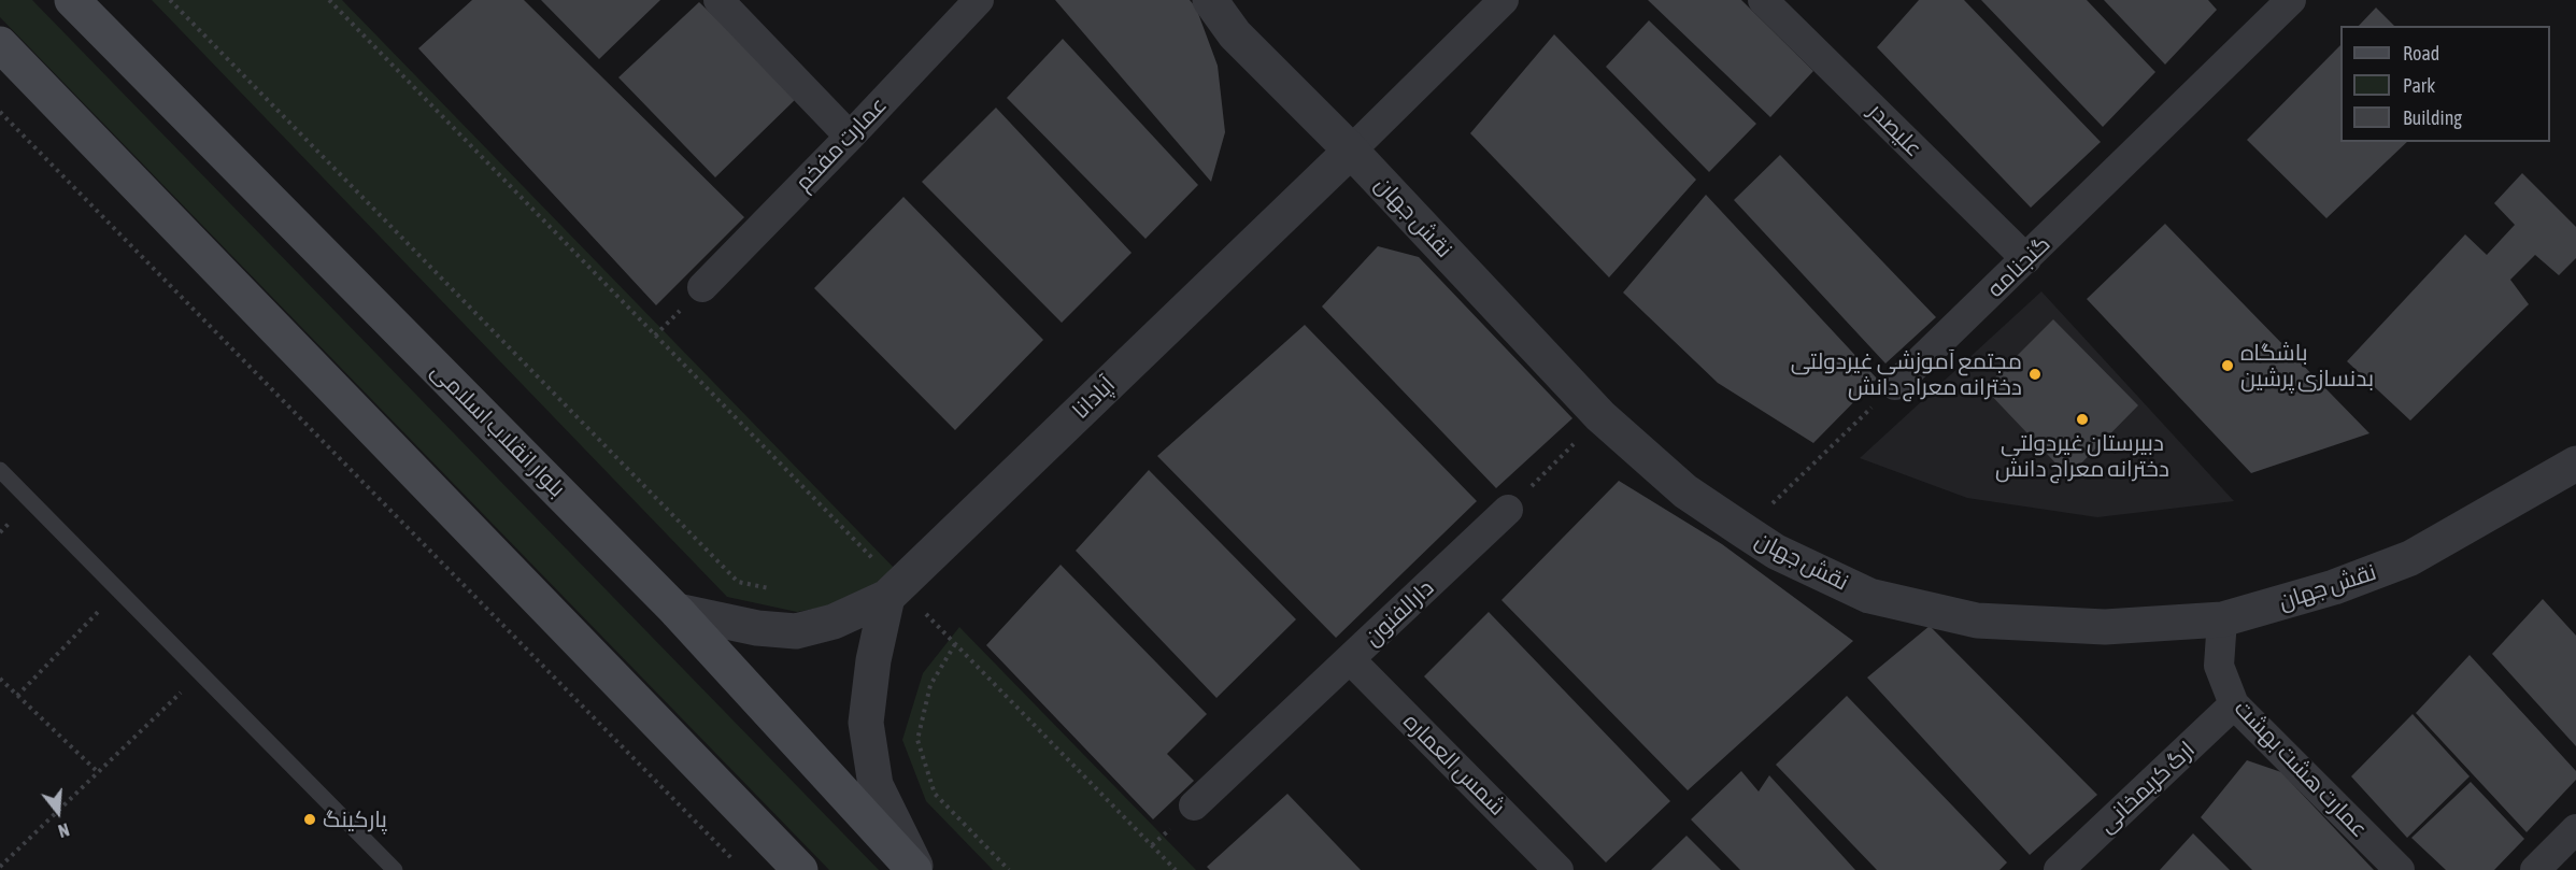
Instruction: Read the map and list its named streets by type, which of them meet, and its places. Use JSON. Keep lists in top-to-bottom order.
{
  "streets": {
    "main road": ["بلوار انقلاب اسلامی"],
    "street": [
      "علیصدر",
      "عمارت مفخم",
      "نقش جهان",
      "گنجنامه",
      "آپادانا",
      "دارالفنون",
      "شمس العماره",
      "عمارت هشت بهشت",
      "ارگ کریمخانی"
    ]
  },
  "crossings": [
    ["علیصدر", "گنجنامه"],
    ["نقش جهان", "آپادانا"],
    ["نقش جهان", "عمارت هشت بهشت"],
    ["دارالفنون", "شمس العماره"],
    ["عمارت هشت بهشت", "ارگ کریمخانی"]
  ],
  "places": [
    "باشگاه بدنسازی پرشین",
    "مجتمع آموزشی غیردولتی دخترانه معراج دانش",
    "دبیرستان غیردولتی دخترانه معراج دانش",
    "پارکینگ"
  ],
  "legend": ["Road", "Park", "Building"],
  "north": "bottom"
}
